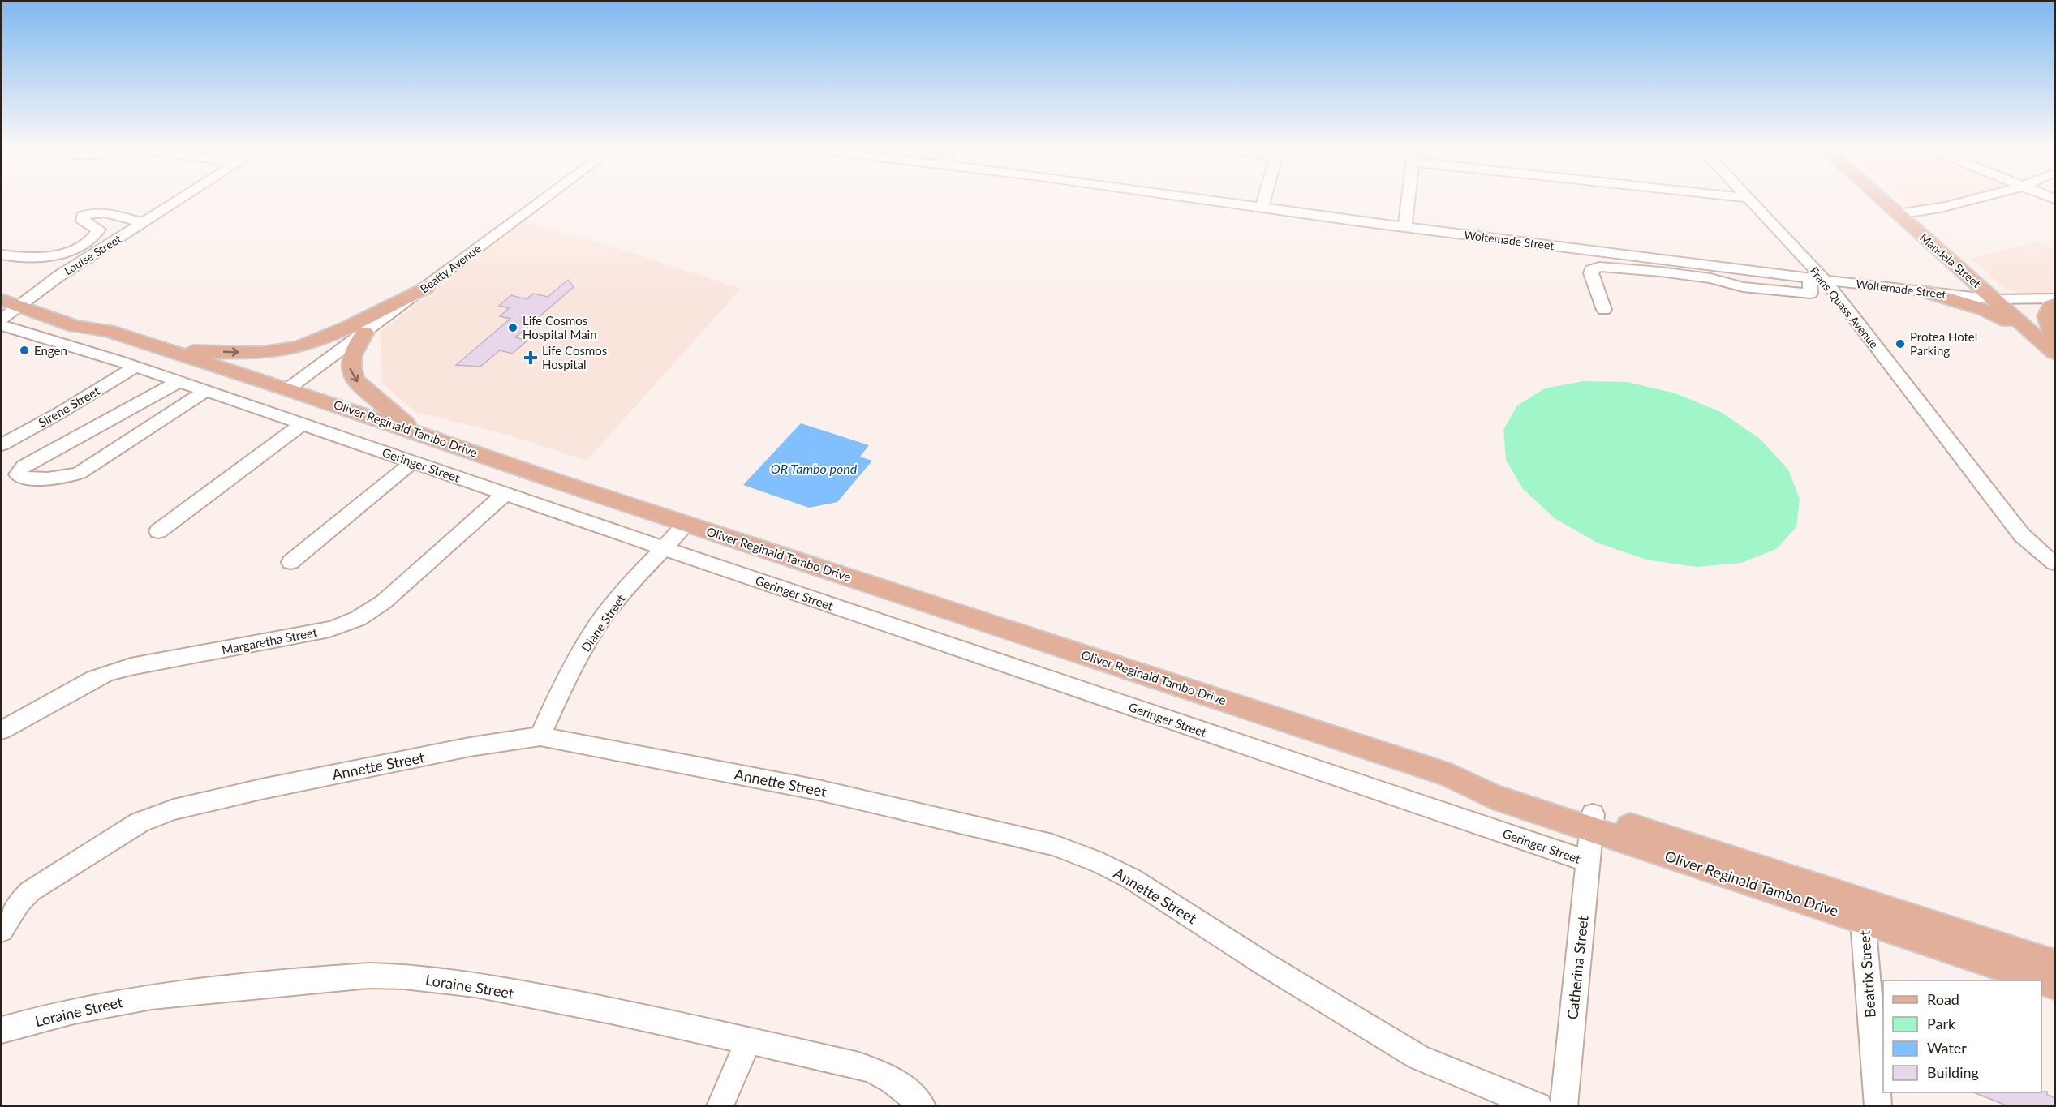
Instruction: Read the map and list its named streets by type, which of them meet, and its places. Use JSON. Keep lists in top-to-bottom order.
{
  "streets": {
    "main road": ["Mandela Street", "Oliver Reginald Tambo Drive"],
    "street": [
      "Woltemade Street",
      "Louise Street",
      "Beatty Avenue",
      "Frans Quass Avenue",
      "Sirene Street",
      "Geringer Street",
      "Diane Street",
      "Margaretha Street",
      "Annette Street",
      "Catherina Street",
      "Beatrix Street",
      "Loraine Street"
    ]
  },
  "crossings": [
    ["Woltemade Street", "Mandela Street"],
    ["Woltemade Street", "Frans Quass Avenue"],
    ["Louise Street", "Oliver Reginald Tambo Drive"],
    ["Beatty Avenue", "Oliver Reginald Tambo Drive"],
    ["Sirene Street", "Geringer Street"],
    ["Oliver Reginald Tambo Drive", "Diane Street"],
    ["Oliver Reginald Tambo Drive", "Catherina Street"],
    ["Oliver Reginald Tambo Drive", "Beatrix Street"],
    ["Geringer Street", "Diane Street"],
    ["Geringer Street", "Margaretha Street"],
    ["Geringer Street", "Catherina Street"],
    ["Diane Street", "Annette Street"]
  ],
  "water": ["OR Tambo pond"],
  "places": {
    "other": ["Life Cosmos Hospital Main", "Protea Hotel Parking", "Engen"],
    "health": ["Life Cosmos Hospital"]
  },
  "legend": [
    "Road",
    "Park",
    "Water",
    "Building"
  ]
}
